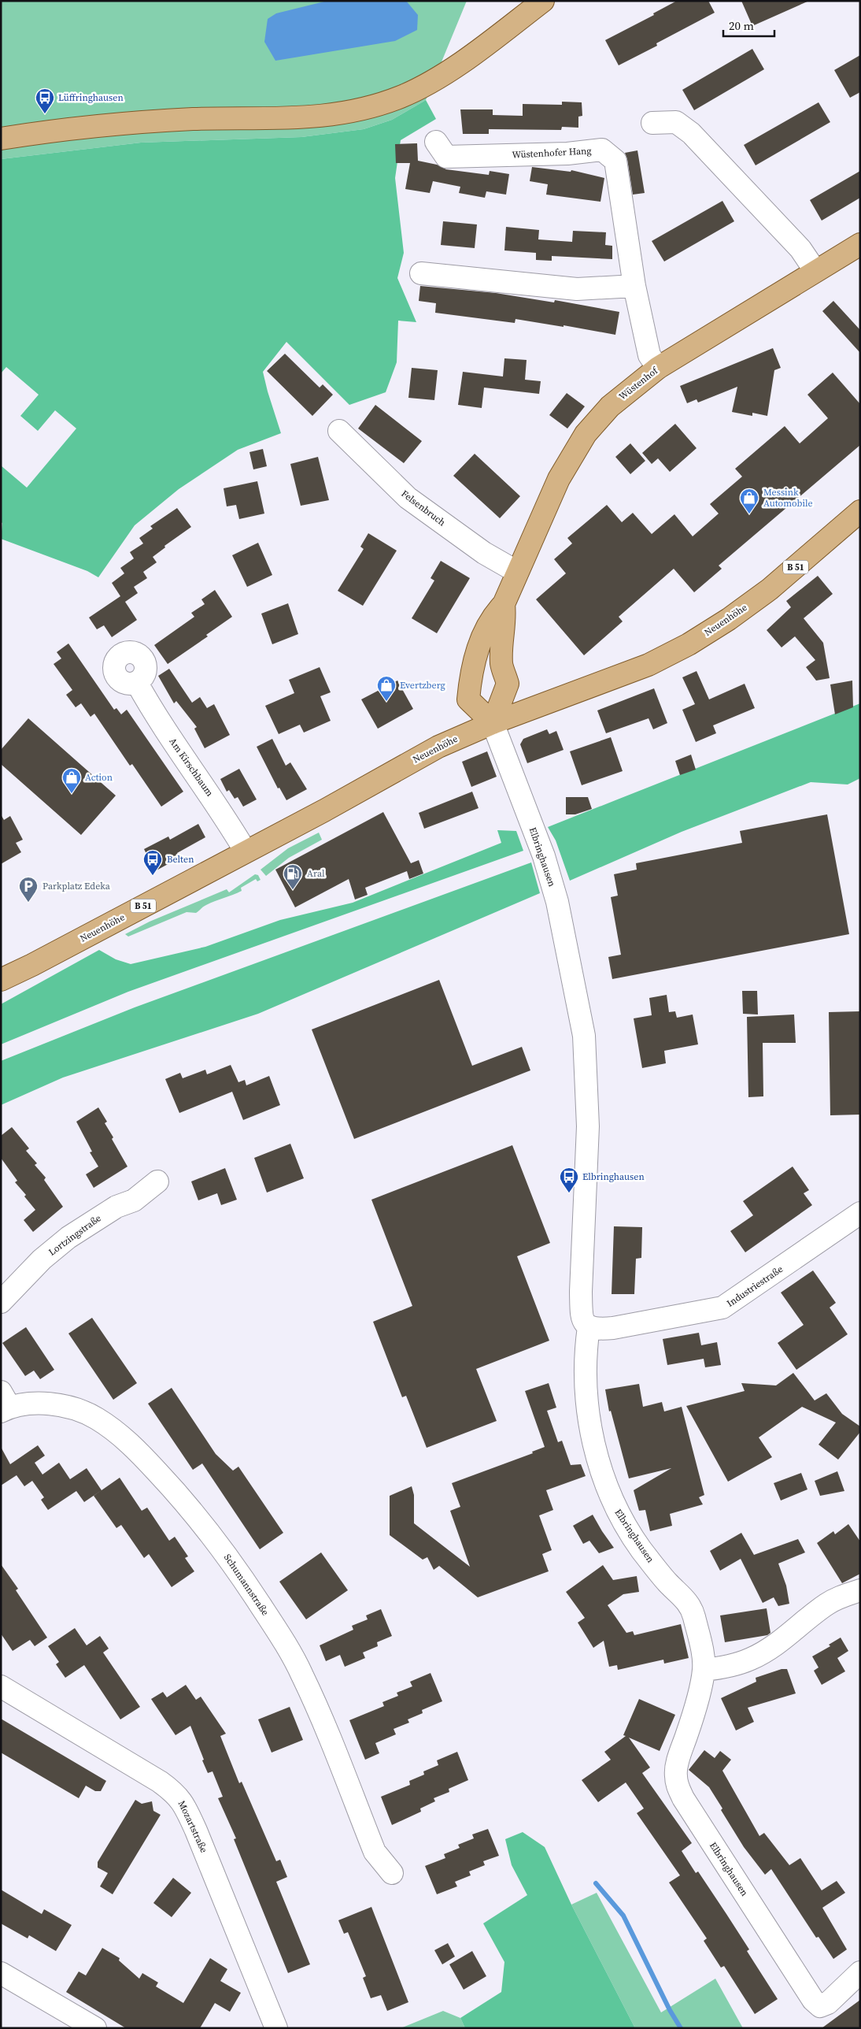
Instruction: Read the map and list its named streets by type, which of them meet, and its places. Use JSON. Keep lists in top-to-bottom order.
{
  "streets": {
    "main road": ["Wüstenhof", "B 51", "Neuenhöhe"],
    "street": [
      "Wüstenhofer Hang",
      "Felsenbruch",
      "Am Kirschbaum",
      "Elbringhausen",
      "Lortzingstraße",
      "Industriestraße",
      "Schumannstraße",
      "Mozartstraße"
    ]
  },
  "crossings": [
    ["Wüstenhofer Hang", "Wüstenhof"],
    ["Wüstenhof", "Felsenbruch"],
    ["Wüstenhof", "Neuenhöhe"],
    ["Wüstenhof", "Elbringhausen"],
    ["Neuenhöhe", "Am Kirschbaum"],
    ["Neuenhöhe", "Elbringhausen"],
    ["Elbringhausen", "Industriestraße"]
  ],
  "places": {
    "bus stop": ["Lüffringhausen", "Belten", "Elbringhausen"],
    "shop": ["Messink Automobile", "Evertzberg", "Action"],
    "fuel station": ["Aral"],
    "parking": ["Parkplatz Edeka"]
  },
  "scale_bar": "20 m"
}
